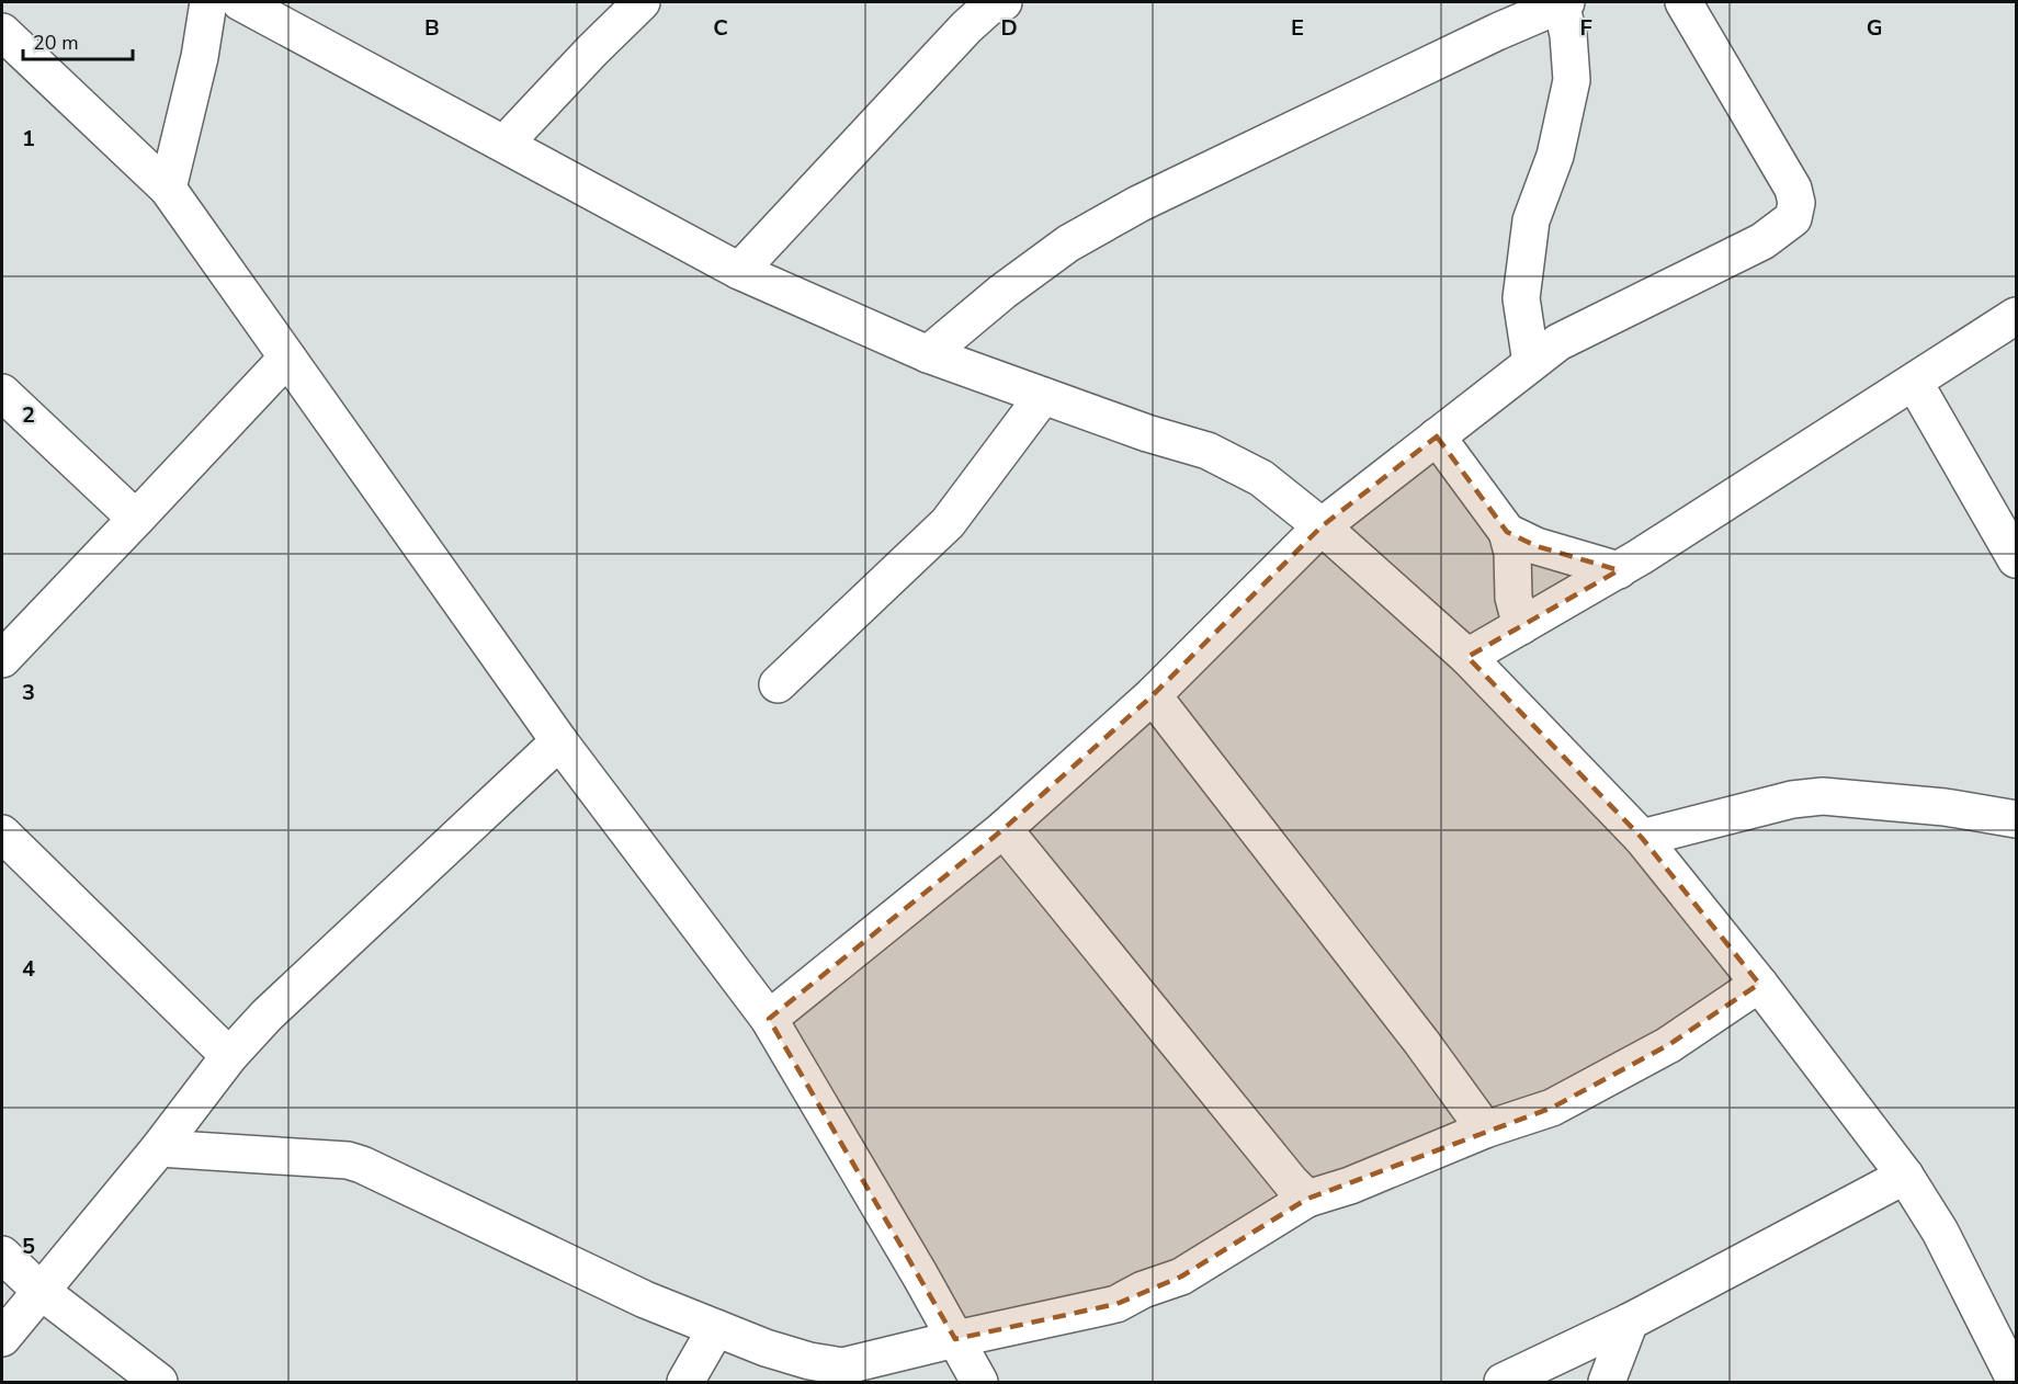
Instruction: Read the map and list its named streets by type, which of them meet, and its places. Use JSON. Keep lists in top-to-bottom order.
{
  "scale_bar": "20 m",
  "grid": {
    "columns": [
      "B",
      "C",
      "D",
      "E",
      "F",
      "G"
    ],
    "rows": [
      "1",
      "2",
      "3",
      "4",
      "5"
    ]
  }
}
